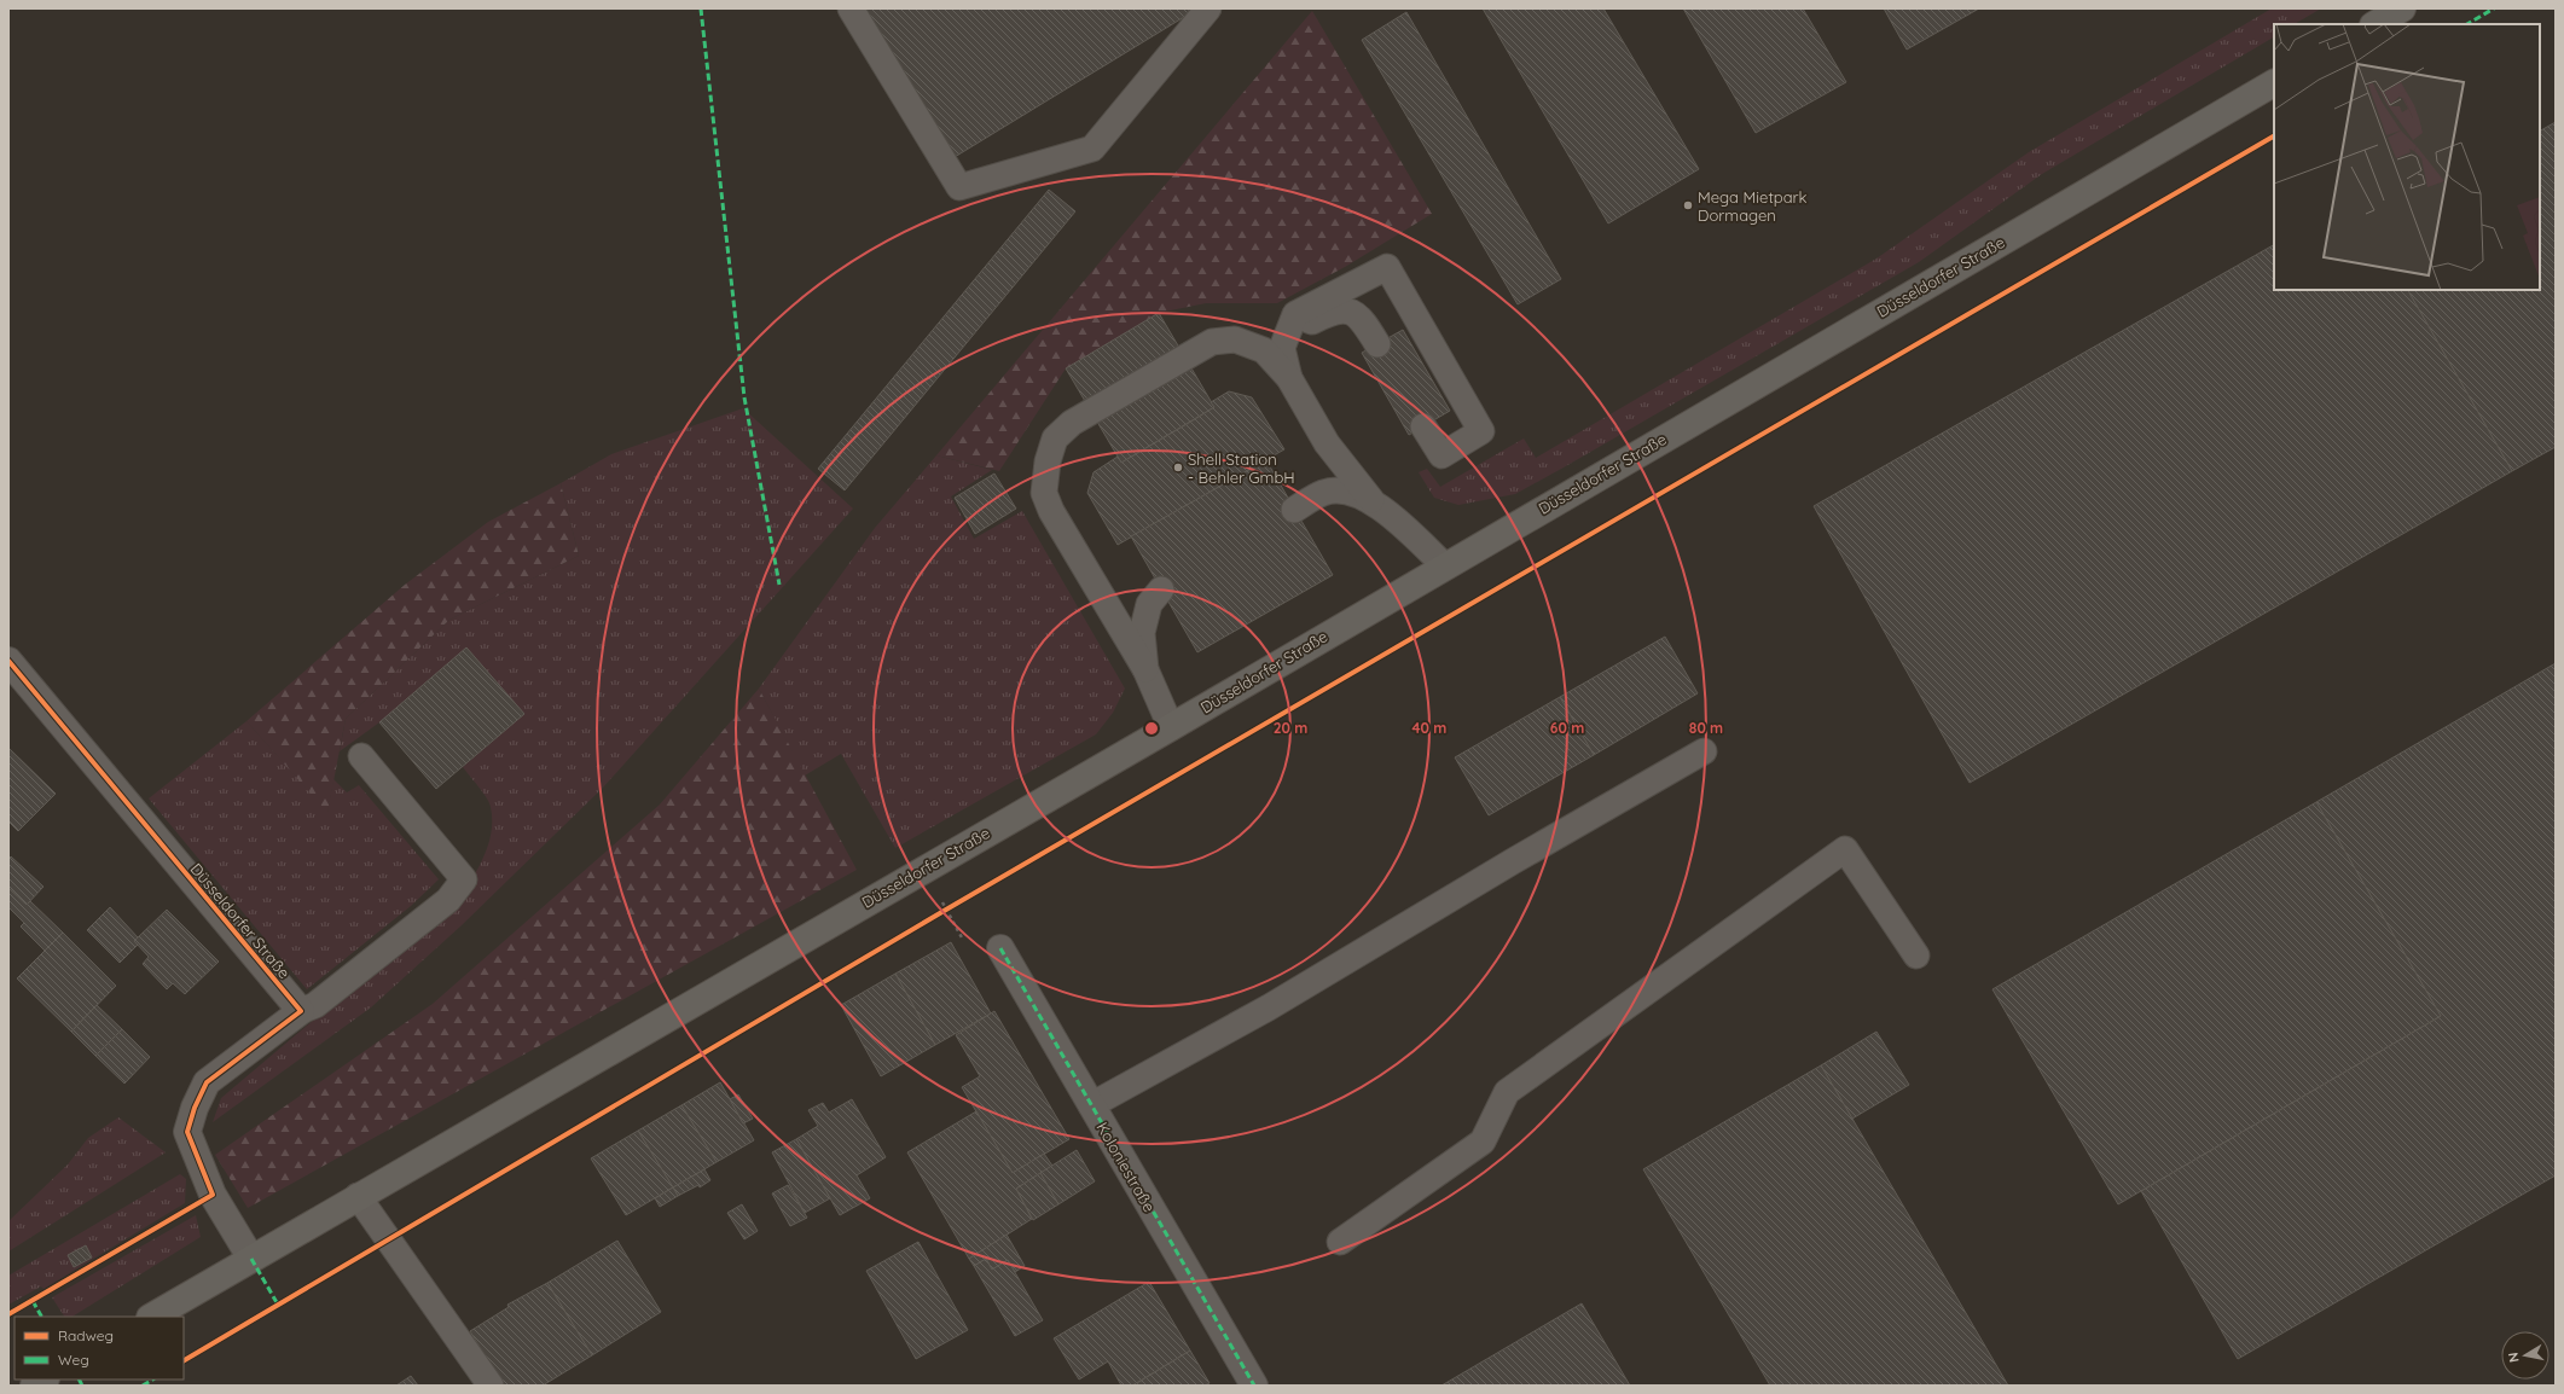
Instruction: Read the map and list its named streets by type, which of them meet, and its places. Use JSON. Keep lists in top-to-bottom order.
{
  "streets": {
    "main road": ["Düsseldorfer Straße"],
    "street": ["Koloniestraße"]
  },
  "places": ["Mega Mietpark Dormagen", "Shell Station - Behler GmbH"],
  "legend": ["Radweg", "Weg"],
  "north": "left",
  "rings": [
    "20 m",
    "40 m",
    "60 m",
    "80 m"
  ]
}
